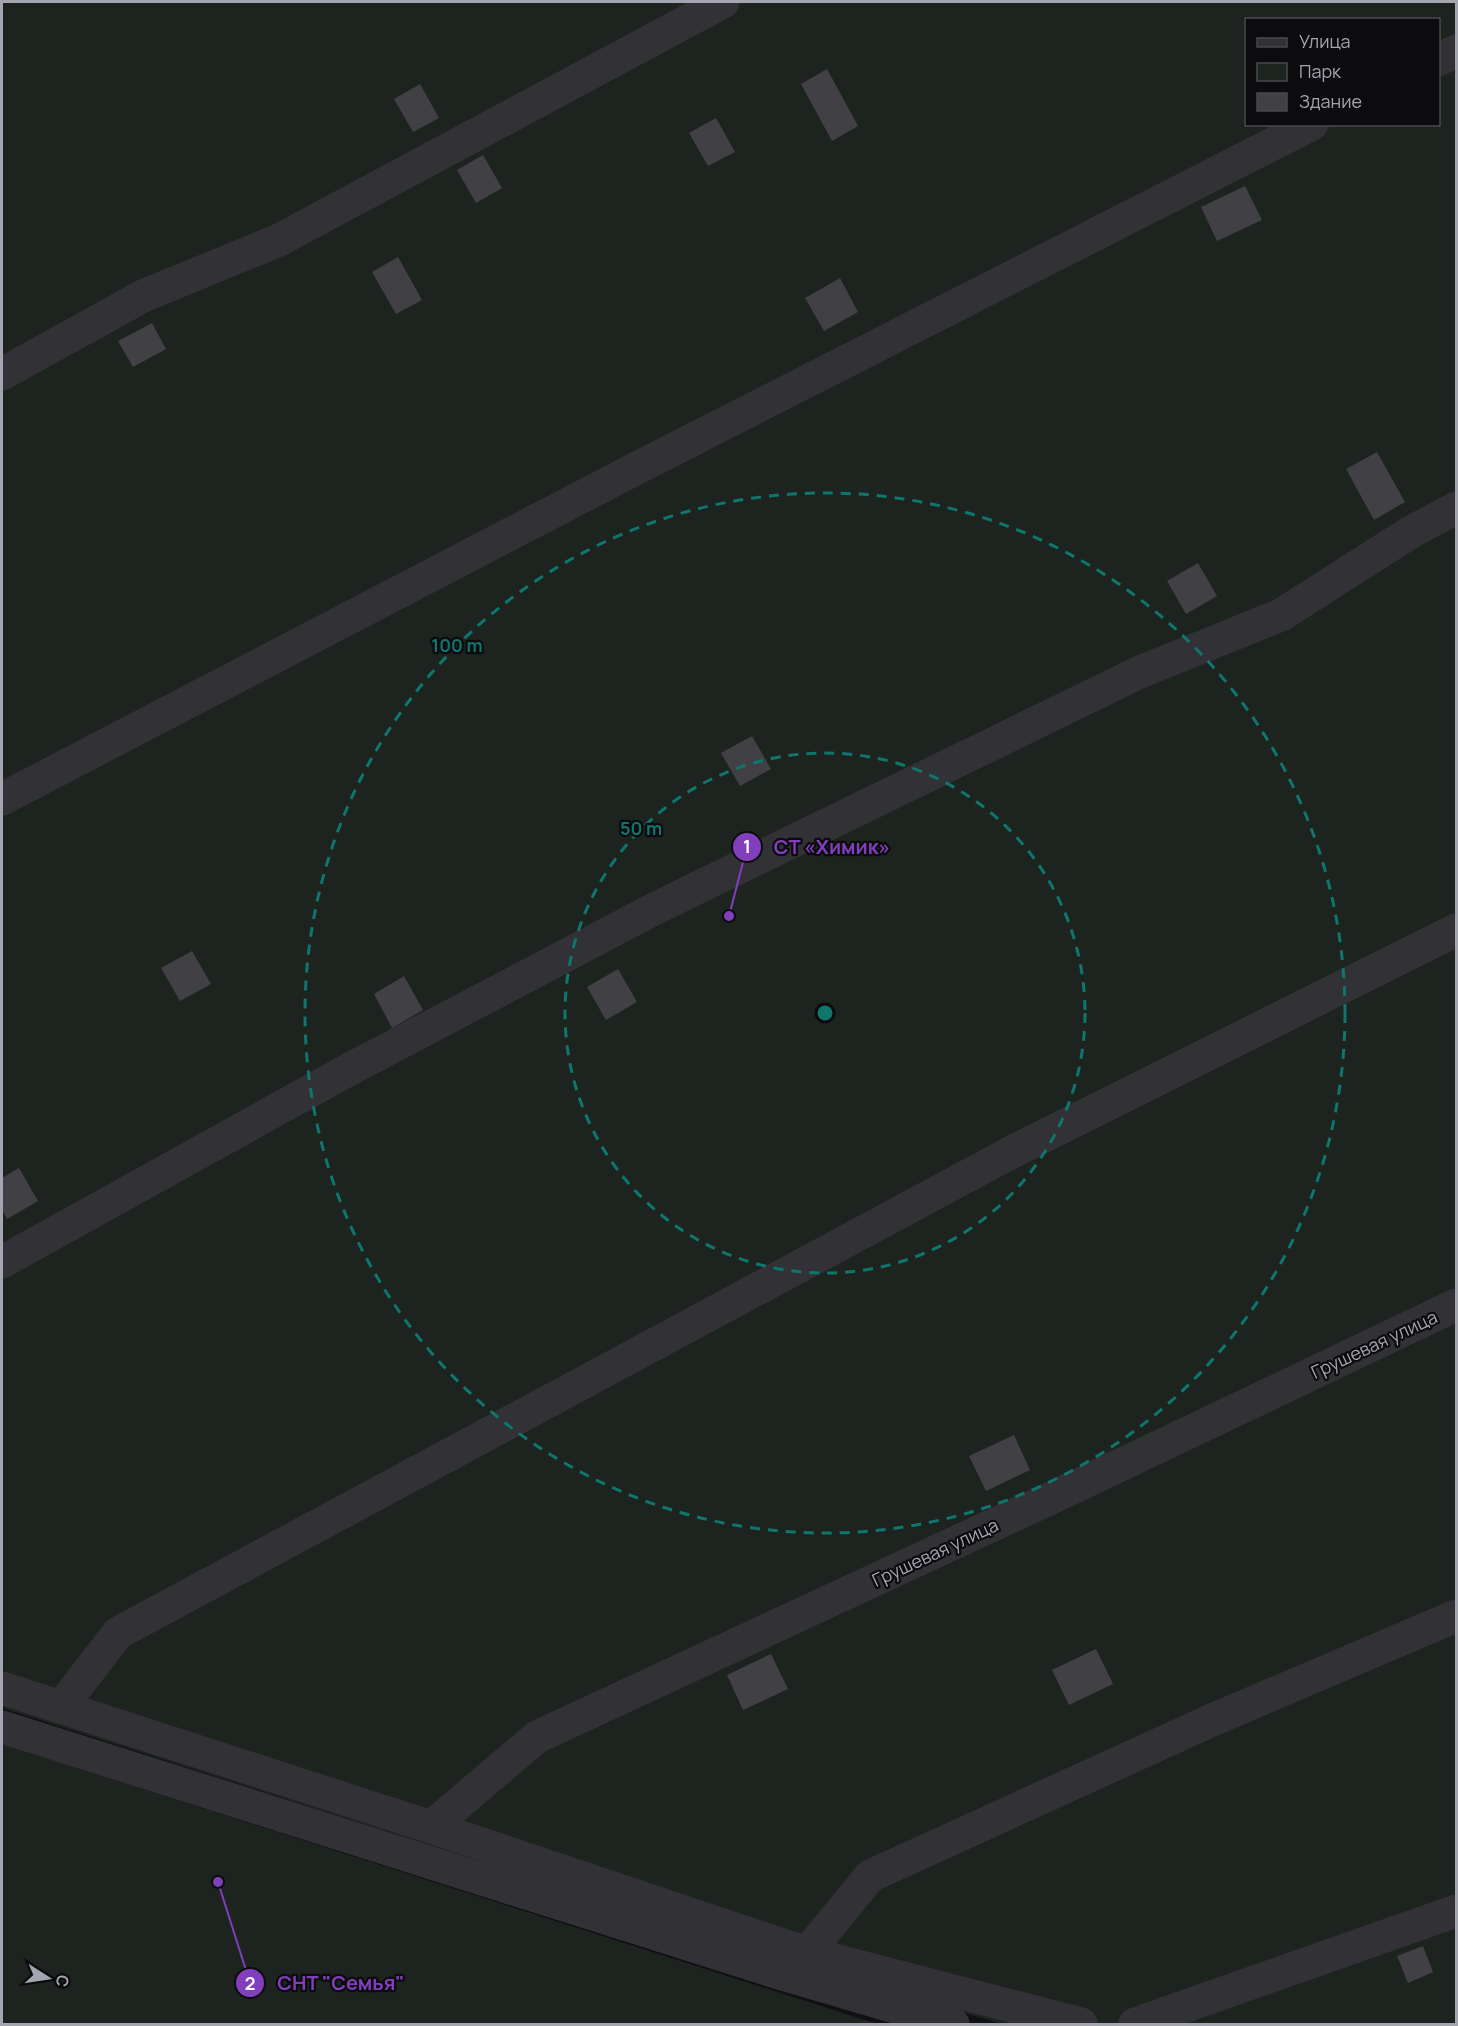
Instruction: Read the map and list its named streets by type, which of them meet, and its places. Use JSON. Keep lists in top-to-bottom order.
{
  "streets": {
    "street": ["Грушевая улица"]
  },
  "places": ["СТ «Химик»", "СНТ \"Семья\""],
  "legend": ["Улица", "Парк", "Здание"],
  "north": "right",
  "rings": ["100 m", "50 m"]
}
